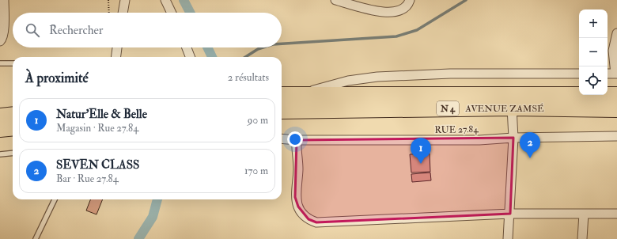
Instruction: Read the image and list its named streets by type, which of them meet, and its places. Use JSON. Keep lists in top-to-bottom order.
{
  "streets": {
    "highway": ["N 4", "AVENUE ZAMSÉ"],
    "street": ["RUE 27.84"]
  },
  "page": {
    "map_buttons": ["+", "−"],
    "search": "Rechercher",
    "heading": ["À proximité", "2 résultats"],
    "list": [
      {
        "mark": "1",
        "name": "Natur'Elle & Belle",
        "note": "Magasin · Rue 27.84",
        "value": "90 m"
      },
      {
        "mark": "2",
        "name": "SEVEN CLASS",
        "note": "Bar · Rue 27.84",
        "value": "170 m"
      }
    ],
    "pins": ["2", "1"]
  }
}
